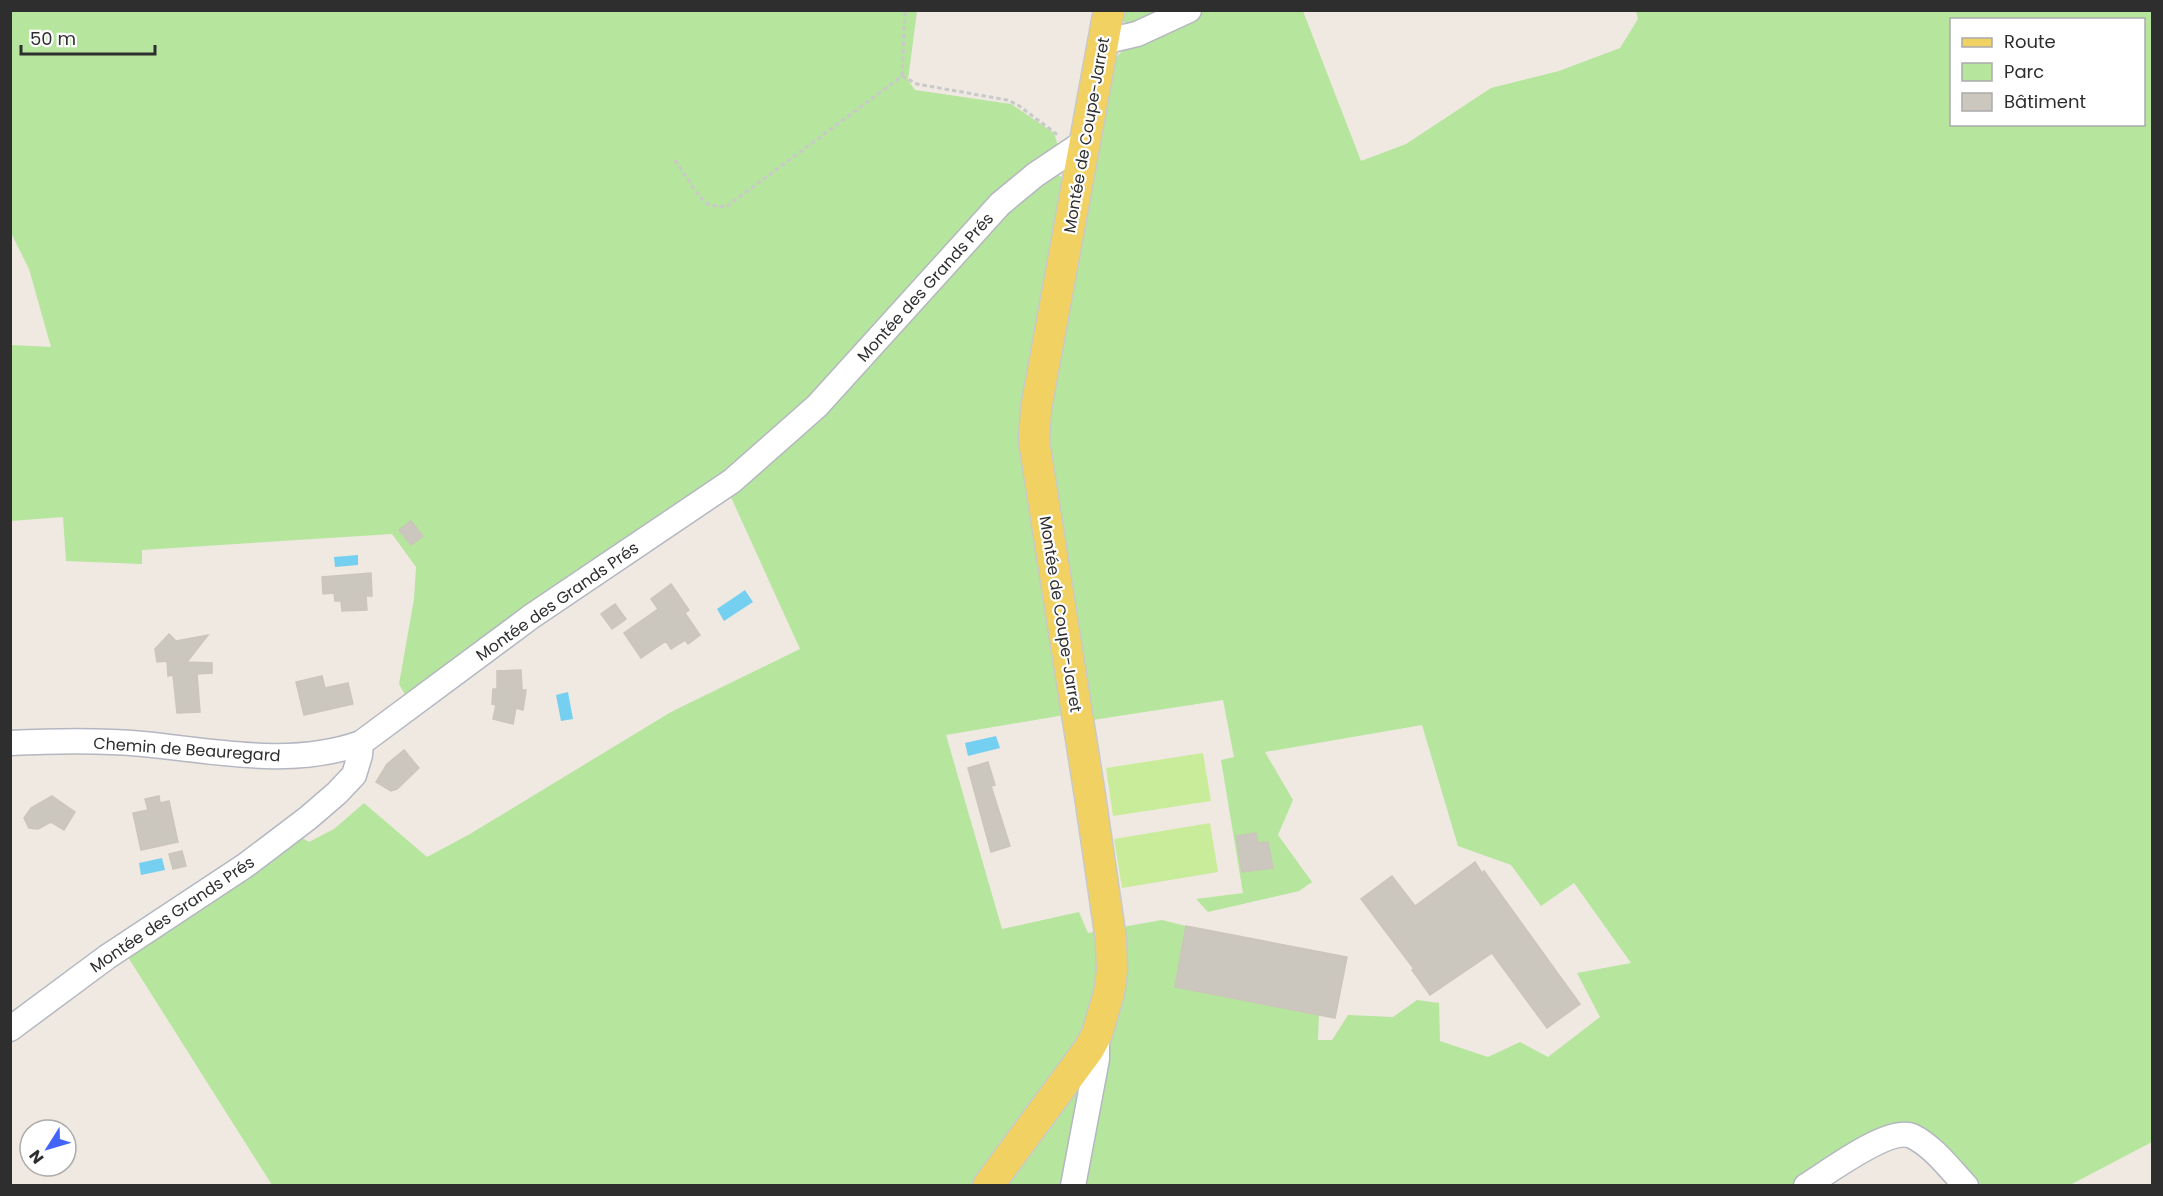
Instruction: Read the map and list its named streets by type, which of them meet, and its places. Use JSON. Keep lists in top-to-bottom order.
{
  "streets": {
    "main road": ["Montée de Coupe-Jarret"],
    "street": ["Montée des Grands Prés", "Chemin de Beauregard"]
  },
  "crossings": [
    ["Montée de Coupe-Jarret", "Montée des Grands Prés"],
    ["Montée des Grands Prés", "Chemin de Beauregard"]
  ],
  "legend": ["Route", "Parc", "Bâtiment"],
  "scale_bar": "50 m",
  "north": "bottom left"
}
